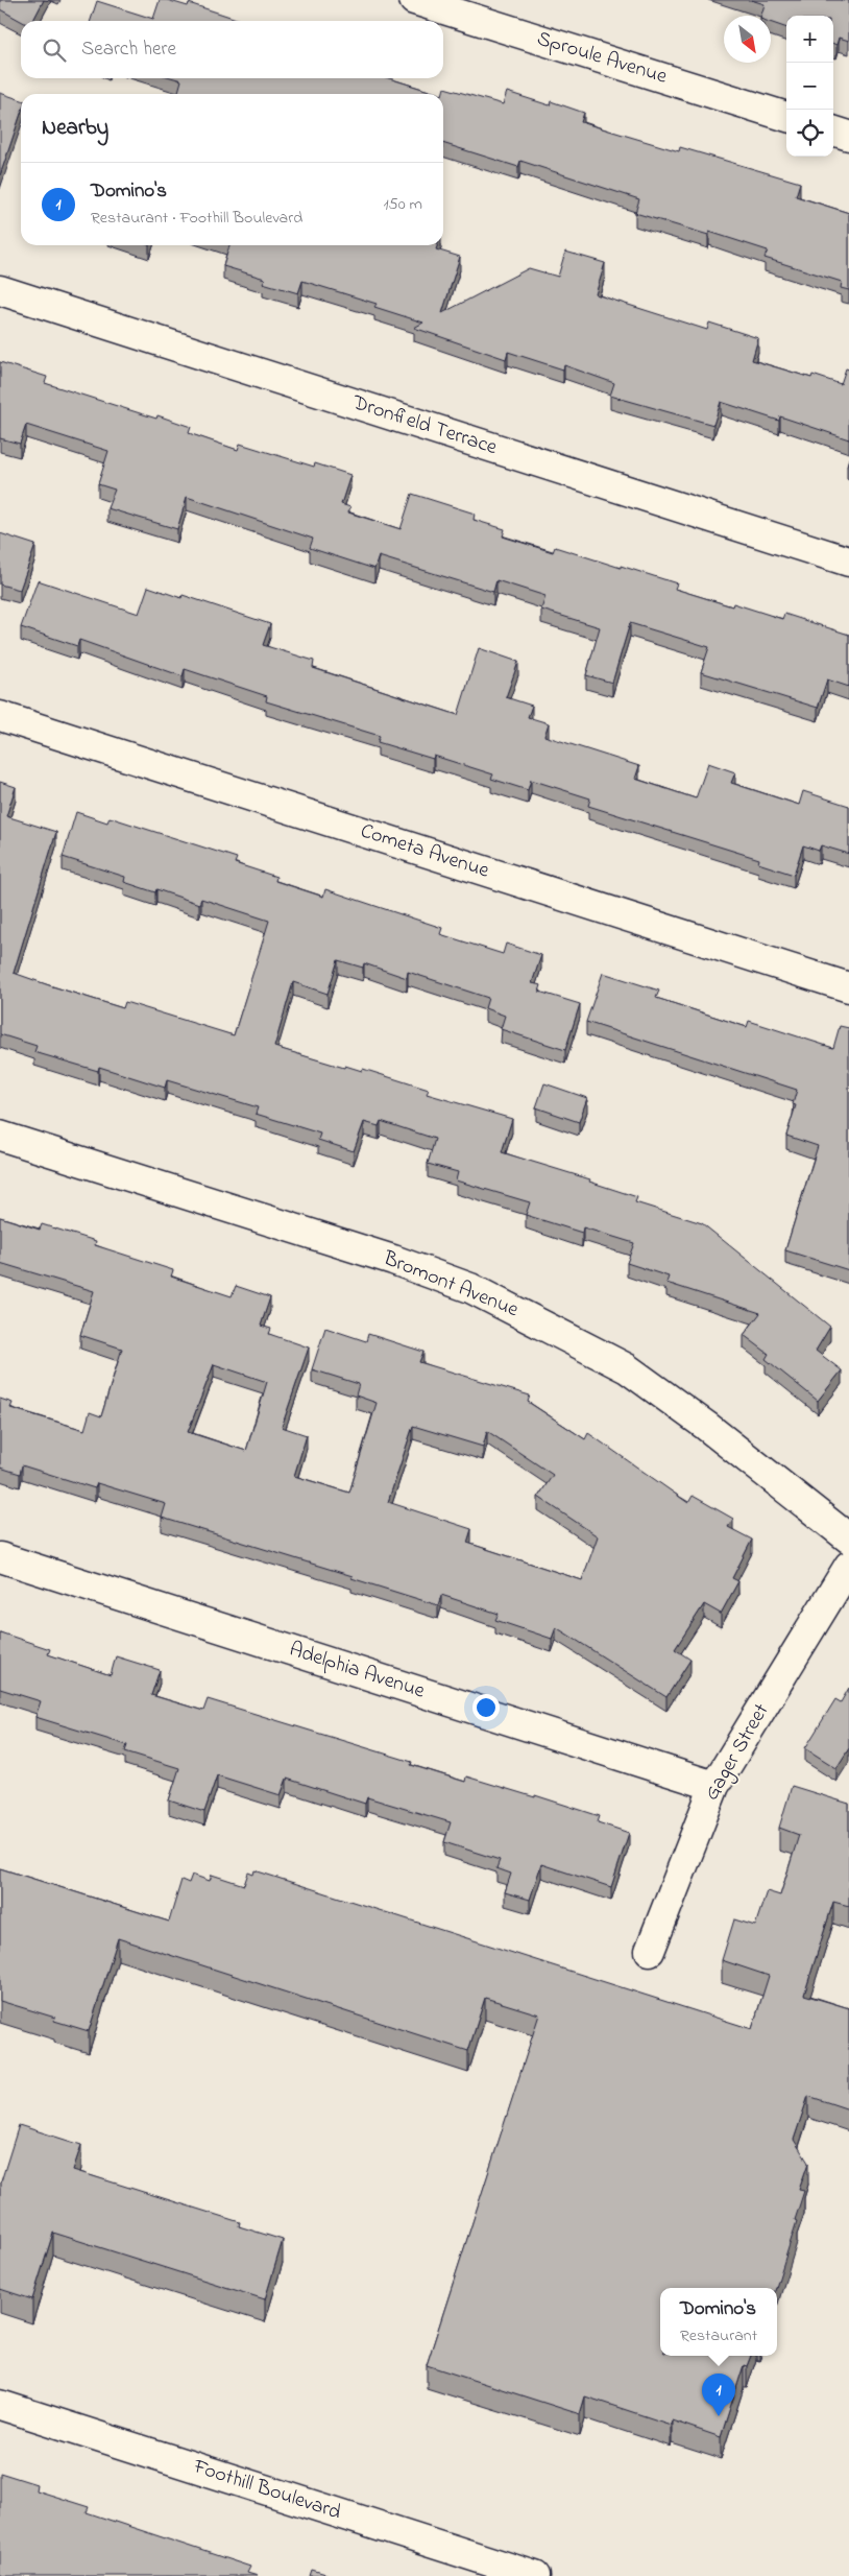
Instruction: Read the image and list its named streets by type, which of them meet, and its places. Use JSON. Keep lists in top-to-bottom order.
{
  "streets": {
    "street": [
      "Sproule Avenue",
      "Dronfield Terrace",
      "Cometa Avenue",
      "Bromont Avenue",
      "Adelphia Avenue",
      "Gager Street",
      "Foothill Boulevard"
    ]
  },
  "crossings": [
    ["Adelphia Avenue", "Gager Street"]
  ],
  "north": "bottom right",
  "page": {
    "map_buttons": ["+", "−"],
    "search": "Search here",
    "heading": "Nearby",
    "list": [
      {
        "mark": "1",
        "name": "Domino's",
        "note": "Restaurant · Foothill Boulevard",
        "value": "150 m"
      }
    ],
    "popup": ["Domino's", "Restaurant"],
    "pins": "1"
  }
}
